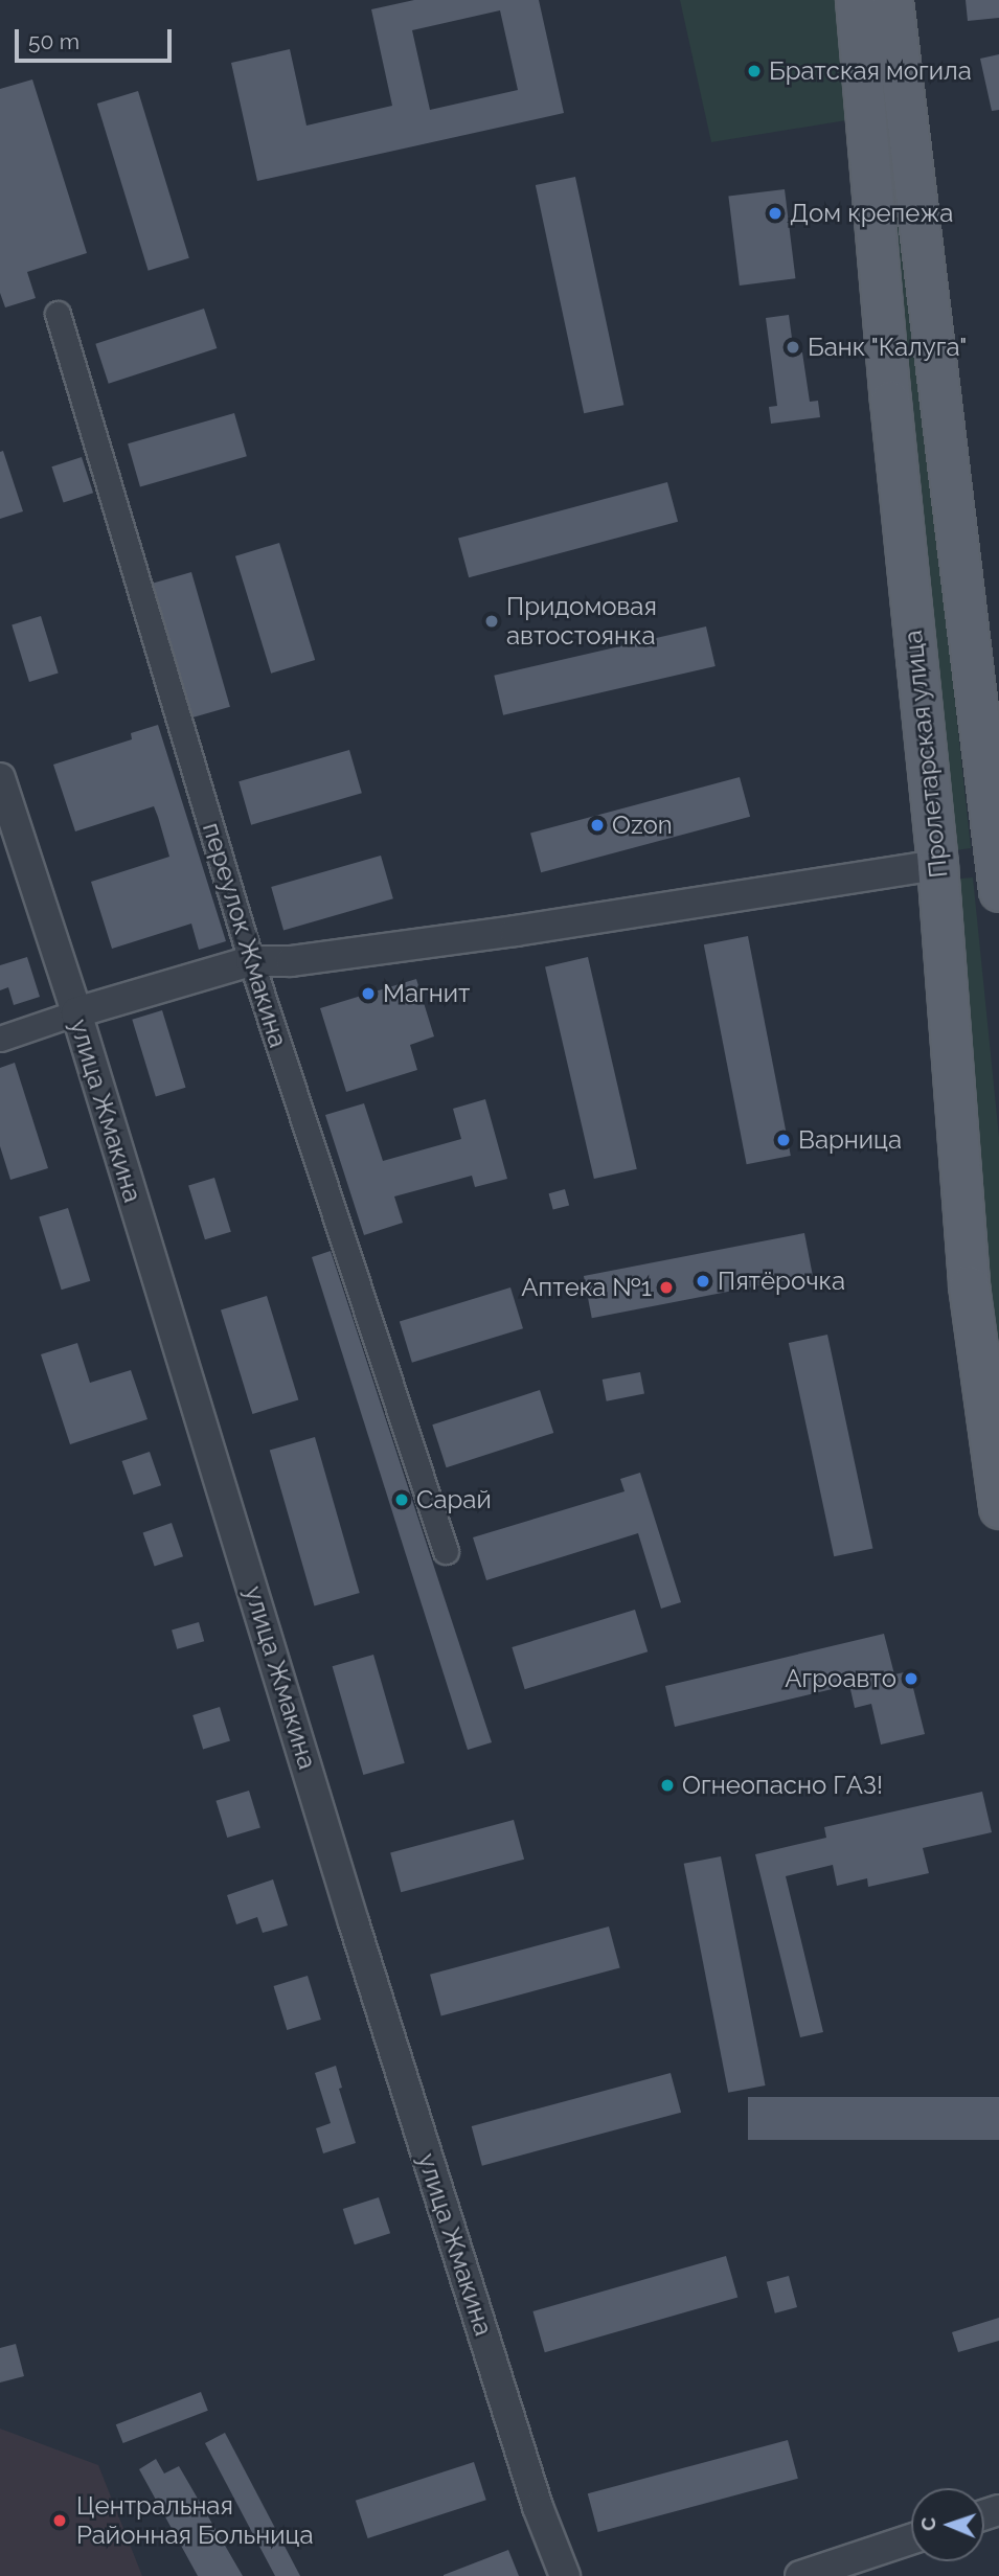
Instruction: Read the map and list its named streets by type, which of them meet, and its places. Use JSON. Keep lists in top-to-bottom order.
{
  "streets": {
    "main road": ["Пролетарская улица"],
    "street": ["переулок Жмакина", "улица Жмакина"]
  },
  "places": [
    "Братская могила",
    "Дом крепежа",
    "Банк \"Калуга\"",
    "Придомовая автостоянка",
    "Ozon",
    "Магнит",
    "Варница",
    "Пятёрочка",
    "Аптека №1",
    "Сарай",
    "Агроавто",
    "Огнеопасно ГАЗ!",
    "Центральная Районная Больница"
  ],
  "scale_bar": "50 m",
  "north": "left"
}
